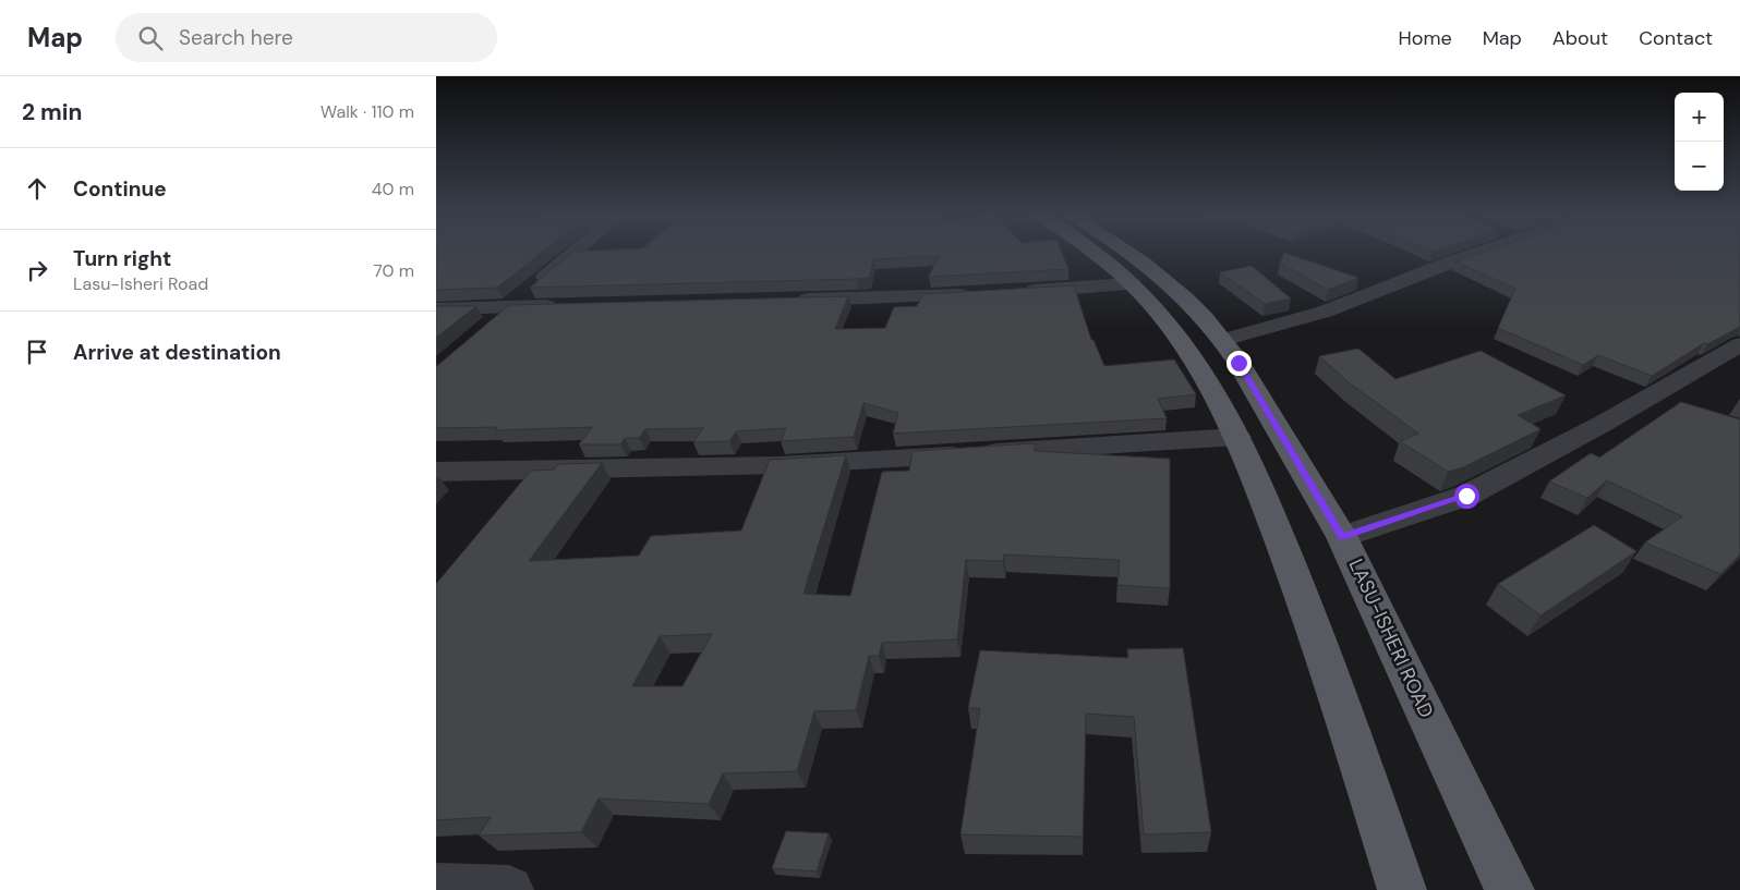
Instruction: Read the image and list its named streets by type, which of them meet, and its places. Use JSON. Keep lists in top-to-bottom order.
{
  "streets": {
    "main road": ["LASU-ISHERI ROAD"]
  },
  "page": {
    "header": "Map",
    "search": "Search here",
    "nav": [
      "Home",
      "Map",
      "About",
      "Contact"
    ],
    "heading": ["2 min", "Walk · 110 m"],
    "map_buttons": ["+", "−"],
    "list": [
      ["Continue", "40 m"],
      ["Turn right", "Lasu-Isheri Road", "70 m"],
      "Arrive at destination"
    ]
  }
}
